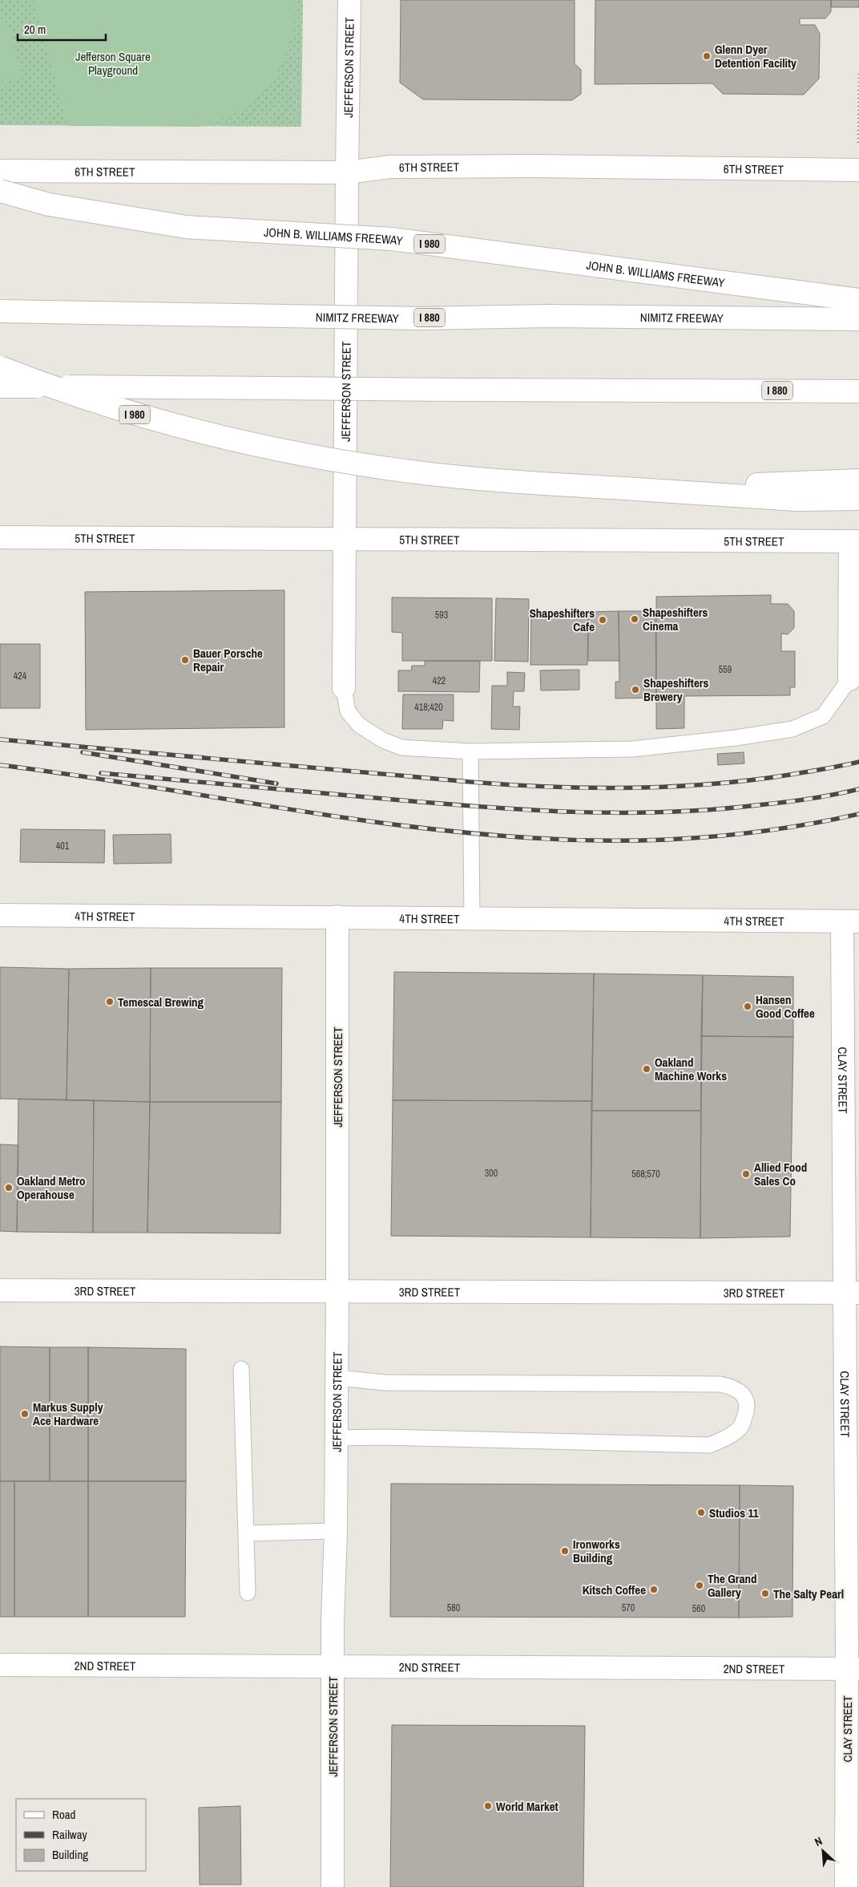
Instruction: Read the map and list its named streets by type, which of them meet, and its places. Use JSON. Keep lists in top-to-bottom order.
{
  "streets": {
    "main road": [
      "JEFFERSON STREET",
      "6TH STREET",
      "JOHN B. WILLIAMS FREEWAY",
      "I 980",
      "NIMITZ FREEWAY",
      "I 880",
      "5TH STREET",
      "4TH STREET",
      "CLAY STREET",
      "3RD STREET",
      "2ND STREET"
    ]
  },
  "crossings": [
    ["JEFFERSON STREET", "6TH STREET"],
    ["JEFFERSON STREET", "5TH STREET"],
    ["JEFFERSON STREET", "4TH STREET"],
    ["JEFFERSON STREET", "3RD STREET"],
    ["JEFFERSON STREET", "2ND STREET"],
    ["4TH STREET", "CLAY STREET"],
    ["CLAY STREET", "3RD STREET"],
    ["CLAY STREET", "2ND STREET"]
  ],
  "parks": ["Jefferson Square Playground"],
  "places": [
    "Glenn Dyer Detention Facility",
    "Shapeshifters Cinema",
    "Shapeshifters Cafe",
    "Bauer Porsche Repair",
    "Shapeshifters Brewery",
    "Temescal Brewing",
    "Hansen Good Coffee",
    "Oakland Machine Works",
    "Allied Food Sales Co",
    "Oakland Metro Operahouse",
    "Markus Supply Ace Hardware",
    "Studios 11",
    "Ironworks Building",
    "The Grand Gallery",
    "Kitsch Coffee",
    "The Salty Pearl",
    "World Market"
  ],
  "house_numbers": [
    "593",
    "559",
    "424",
    "422",
    "418;420",
    "401",
    "300",
    "568;570",
    "580",
    "570",
    "560"
  ],
  "legend": ["Road", "Railway", "Building"],
  "scale_bar": "20 m",
  "north": "top left"
}
